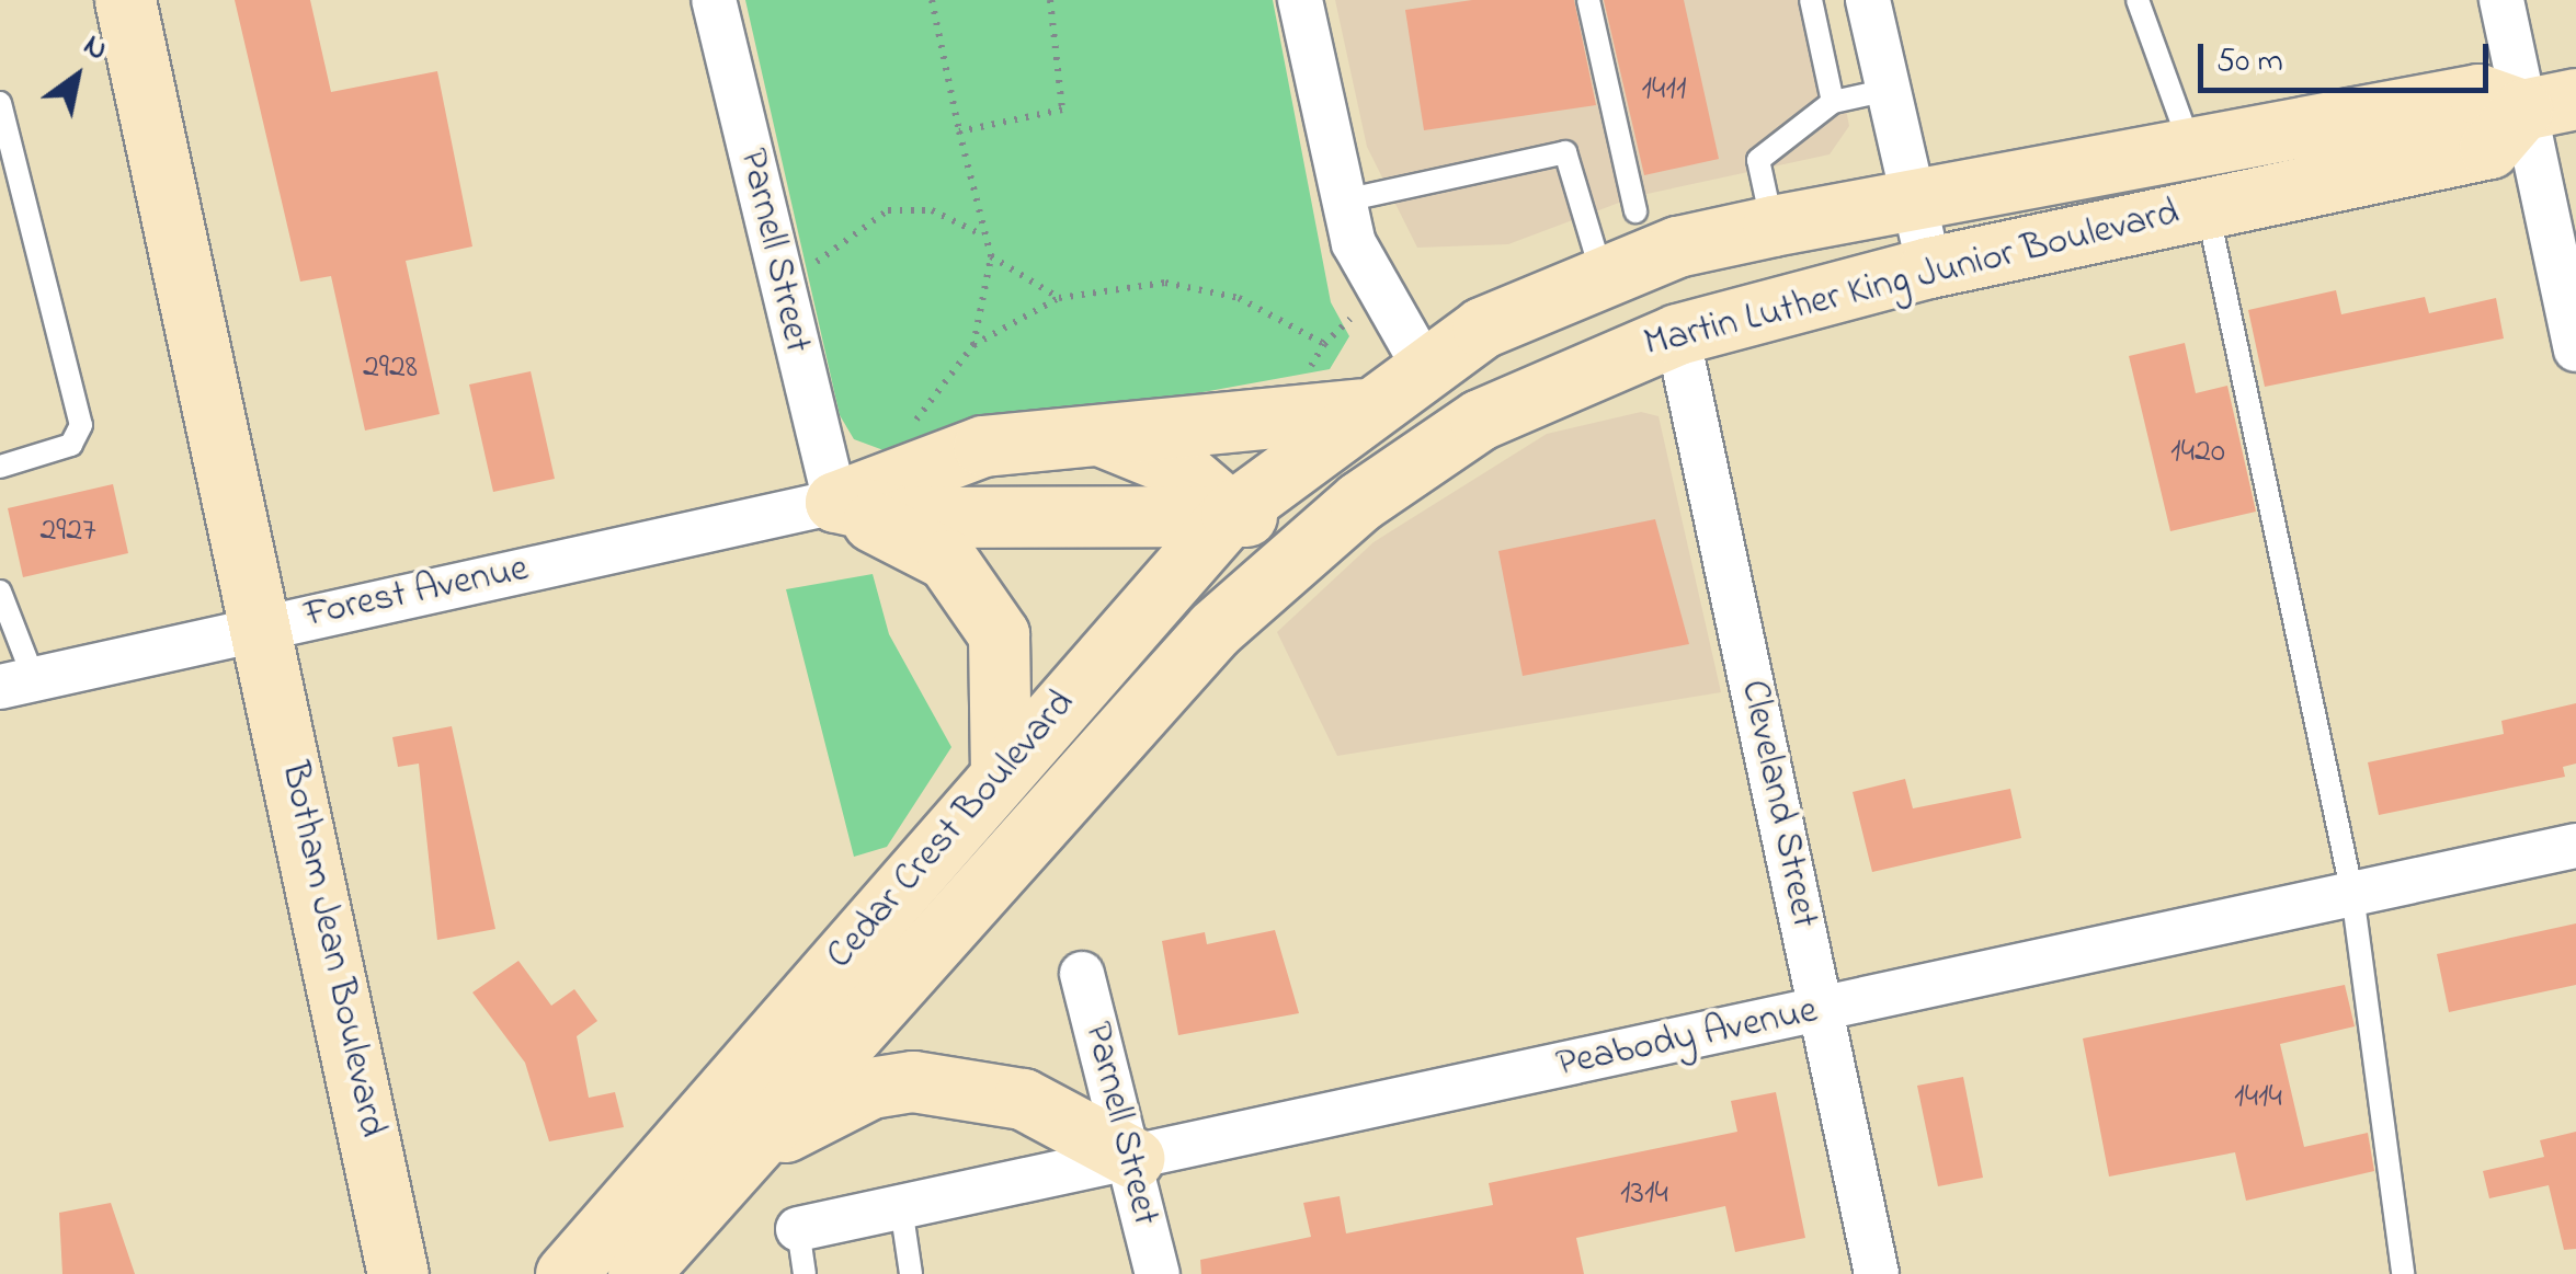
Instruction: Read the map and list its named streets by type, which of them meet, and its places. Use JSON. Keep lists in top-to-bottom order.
{
  "streets": {
    "main road": ["Martin Luther King Junior Boulevard", "Cedar Crest Boulevard", "Botham Jean Boulevard"],
    "street": [
      "Parnell Street",
      "Forest Avenue",
      "Cleveland Street",
      "Peabody Avenue"
    ]
  },
  "crossings": [
    ["Parnell Street", "Forest Avenue"],
    ["Parnell Street", "Peabody Avenue"],
    ["Martin Luther King Junior Boulevard", "Cleveland Street"],
    ["Martin Luther King Junior Boulevard", "Cedar Crest Boulevard"],
    ["Forest Avenue", "Botham Jean Boulevard"],
    ["Cleveland Street", "Peabody Avenue"]
  ],
  "house_numbers": [
    "1411",
    "2928",
    "1420",
    "2927",
    "1414",
    "1314"
  ],
  "scale_bar": "50 m",
  "north": "top right"
}
